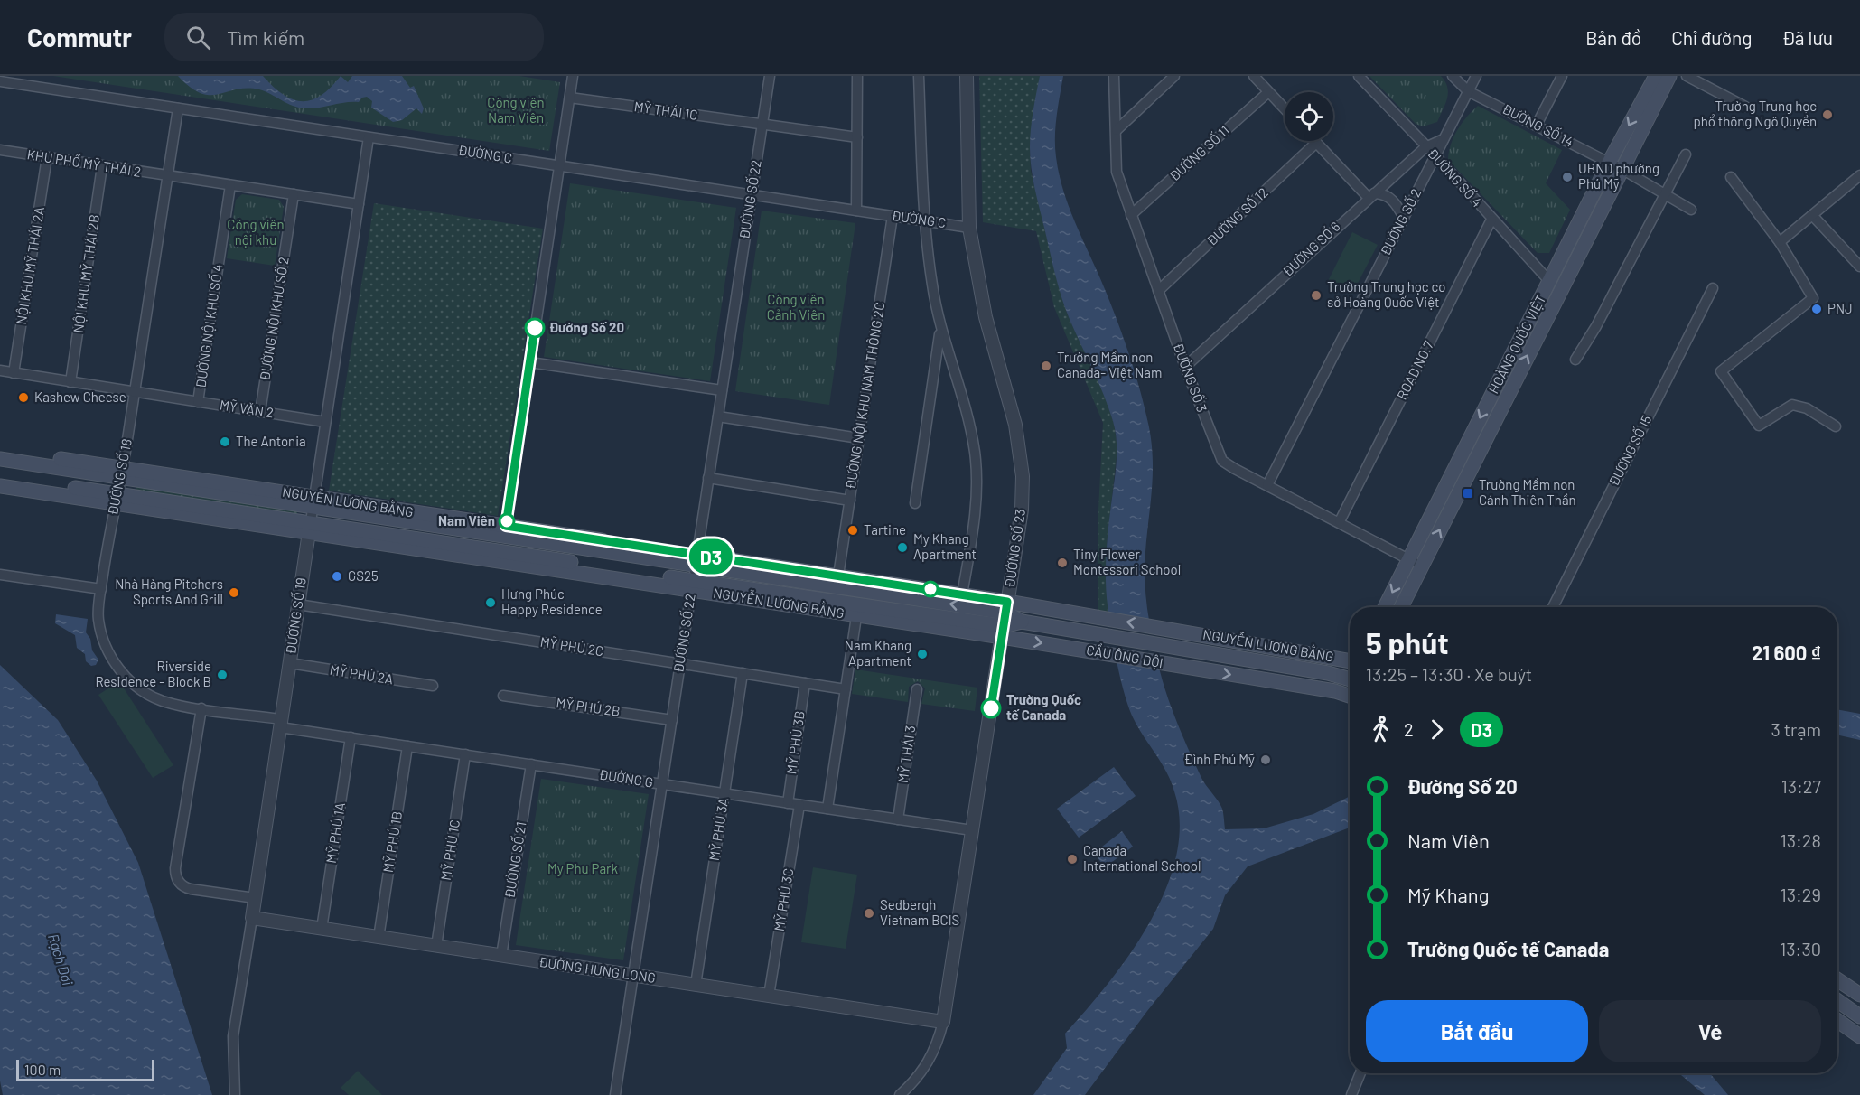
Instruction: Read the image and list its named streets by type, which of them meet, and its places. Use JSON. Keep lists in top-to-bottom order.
{
  "streets": {
    "main road": ["HOÀNG QUỐC VIỆT", "NGUYỄN LƯƠNG BẰNG", "CẦU ÔNG ĐỘI"],
    "street": [
      "MỸ THÁI 1C",
      "ĐƯỜNG SỐ 14",
      "ĐƯỜNG SỐ 11",
      "ĐƯỜNG C",
      "KHU PHỐ MỸ THÁI 2",
      "ĐƯỜNG SỐ 4",
      "ĐƯỜNG SỐ 22",
      "ĐƯỜNG SỐ 12",
      "ĐƯỜNG SỐ 2",
      "ĐƯỜNG SỐ 6",
      "NỘI KHU MỸ THÁI 2A",
      "NỘI KHU MỸ THÁI 2B",
      "ĐƯỜNG NỘI KHU SỐ 2",
      "ĐƯỜNG NỘI KHU SỐ 4",
      "ROAD NO.7",
      "ĐƯỜNG SỐ 3",
      "ĐƯỜNG NỘI KHU NAM THÔNG 2C",
      "MỸ VĂN 2",
      "ĐƯỜNG SỐ 15",
      "ĐƯỜNG SỐ 18",
      "ĐƯỜNG SỐ 23",
      "ĐƯỜNG SỐ 19",
      "MỸ PHÚ 2C",
      "MỸ PHÚ 2A",
      "MỸ PHÚ 2B",
      "MỸ PHÚ 3B",
      "MỸ THÁI 3",
      "ĐƯỜNG G",
      "MỸ PHÚ 3A",
      "MỸ PHÚ 1A",
      "MỸ PHÚ 1B",
      "MỸ PHÚ 1C",
      "ĐƯỜNG SỐ 21",
      "MỸ PHÚ 3C",
      "ĐƯỜNG HƯNG LONG"
    ]
  },
  "crossings": [
    ["MỸ THÁI 1C", "ĐƯỜNG SỐ 22"],
    ["ĐƯỜNG SỐ 14", "ĐƯỜNG SỐ 2"],
    ["ĐƯỜNG SỐ 14", "HOÀNG QUỐC VIỆT"],
    ["ĐƯỜNG SỐ 11", "ĐƯỜNG SỐ 3"],
    ["ĐƯỜNG C", "ĐƯỜNG SỐ 22"],
    ["ĐƯỜNG C", "ĐƯỜNG NỘI KHU NAM THÔNG 2C"],
    ["ĐƯỜNG C", "ĐƯỜNG SỐ 18"],
    ["ĐƯỜNG C", "ĐƯỜNG SỐ 23"],
    ["ĐƯỜNG C", "ĐƯỜNG SỐ 19"],
    ["KHU PHỐ MỸ THÁI 2", "NỘI KHU MỸ THÁI 2A"],
    ["KHU PHỐ MỸ THÁI 2", "NỘI KHU MỸ THÁI 2B"],
    ["KHU PHỐ MỸ THÁI 2", "ĐƯỜNG SỐ 18"],
    ["ĐƯỜNG SỐ 4", "ĐƯỜNG SỐ 2"],
    ["ĐƯỜNG SỐ 4", "ĐƯỜNG SỐ 6"],
    ["ĐƯỜNG SỐ 4", "HOÀNG QUỐC VIỆT"],
    ["ĐƯỜNG SỐ 4", "ROAD NO.7"],
    ["ĐƯỜNG SỐ 22", "NGUYỄN LƯƠNG BẰNG"],
    ["ĐƯỜNG SỐ 22", "MỸ PHÚ 2C"],
    ["ĐƯỜNG SỐ 22", "MỸ PHÚ 2B"],
    ["ĐƯỜNG SỐ 22", "ĐƯỜNG G"],
    ["ĐƯỜNG SỐ 22", "ĐƯỜNG HƯNG LONG"],
    ["ĐƯỜNG SỐ 12", "ĐƯỜNG SỐ 3"],
    ["ĐƯỜNG SỐ 2", "ĐƯỜNG SỐ 6"],
    ["ĐƯỜNG SỐ 2", "ĐƯỜNG SỐ 3"],
    ["ĐƯỜNG SỐ 6", "ĐƯỜNG SỐ 3"],
    ["ĐƯỜNG NỘI KHU SỐ 2", "MỸ VĂN 2"],
    ["ĐƯỜNG NỘI KHU SỐ 4", "MỸ VĂN 2"],
    ["HOÀNG QUỐC VIỆT", "ĐƯỜNG SỐ 3"],
    ["ROAD NO.7", "ĐƯỜNG SỐ 3"],
    ["ĐƯỜNG NỘI KHU NAM THÔNG 2C", "NGUYỄN LƯƠNG BẰNG"],
    ["MỸ VĂN 2", "ĐƯỜNG SỐ 18"],
    ["MỸ VĂN 2", "ĐƯỜNG SỐ 19"],
    ["ĐƯỜNG SỐ 18", "NGUYỄN LƯƠNG BẰNG"],
    ["ĐƯỜNG SỐ 18", "ĐƯỜNG SỐ 19"],
    ["ĐƯỜNG SỐ 18", "ĐƯỜNG G"],
    ["NGUYỄN LƯƠNG BẰNG", "ĐƯỜNG SỐ 23"],
    ["NGUYỄN LƯƠNG BẰNG", "ĐƯỜNG SỐ 19"],
    ["NGUYỄN LƯƠNG BẰNG", "CẦU ÔNG ĐỘI"],
    ["ĐƯỜNG SỐ 23", "ĐƯỜNG G"],
    ["ĐƯỜNG SỐ 23", "ĐƯỜNG HƯNG LONG"],
    ["ĐƯỜNG SỐ 19", "MỸ PHÚ 2C"],
    ["ĐƯỜNG SỐ 19", "MỸ PHÚ 2A"],
    ["ĐƯỜNG SỐ 19", "ĐƯỜNG G"],
    ["ĐƯỜNG SỐ 19", "ĐƯỜNG HƯNG LONG"],
    ["MỸ PHÚ 2C", "MỸ PHÚ 3B"],
    ["MỸ PHÚ 2C", "MỸ PHÚ 3A"],
    ["MỸ PHÚ 3B", "ĐƯỜNG G"],
    ["MỸ THÁI 3", "ĐƯỜNG G"],
    ["ĐƯỜNG G", "MỸ PHÚ 3A"],
    ["ĐƯỜNG G", "MỸ PHÚ 1A"],
    ["ĐƯỜNG G", "MỸ PHÚ 1B"],
    ["ĐƯỜNG G", "MỸ PHÚ 1C"],
    ["ĐƯỜNG G", "ĐƯỜNG SỐ 21"],
    ["ĐƯỜNG G", "MỸ PHÚ 3C"],
    ["MỸ PHÚ 3A", "ĐƯỜNG HƯNG LONG"],
    ["MỸ PHÚ 1A", "ĐƯỜNG HƯNG LONG"],
    ["MỸ PHÚ 1B", "ĐƯỜNG HƯNG LONG"],
    ["MỸ PHÚ 1C", "ĐƯỜNG HƯNG LONG"],
    ["ĐƯỜNG SỐ 21", "ĐƯỜNG HƯNG LONG"],
    ["MỸ PHÚ 3C", "ĐƯỜNG HƯNG LONG"]
  ],
  "water": ["Rạch Dơi"],
  "parks": [
    "Công viên Nam Viên",
    "Công viên nội khu",
    "Công viên Cảnh Viên",
    "My Phu Park"
  ],
  "places": {
    "other": [
      "Trường Trung học phổ thông Ngô Quyền",
      "UBND phường Phú Mỹ",
      "Trường Trung học cơ sở Hoàng Quốc Việt",
      "PNJ",
      "Đường Số 20",
      "Trường Mầm non Canada- Việt Nam",
      "Kashew Cheese",
      "The Antonia",
      "Nam Viên",
      "Tartine",
      "My Khang Apartment",
      "Tiny Flower Montessori School",
      "GS25",
      "Nhà Hàng Pitchers Sports And Grill",
      "Hưng Phúc Happy Residence",
      "Nam Khang Apartment",
      "Riverside Residence - Block B",
      "Trường Quốc tế Canada",
      "Đình Phú Mỹ",
      "Canada International School",
      "Sedbergh Vietnam BCIS"
    ],
    "transit": ["Trường Mầm non Cánh Thiên Thần"]
  },
  "lines": ["bus line D3"],
  "scale_bar": "100 m",
  "page": {
    "header": "Commutr",
    "search": "Tìm kiếm",
    "nav": ["Bản đồ", "Chỉ đường", "Đã lưu"],
    "on_map": "D3",
    "heading": ["5 phút", "13:25 – 13:30 · Xe buýt", "21 600 ₫"],
    "legs": ["2", "D3", "3 trạm"],
    "list": [
      {
        "name": "Đường Số 20",
        "value": "13:27"
      },
      {
        "name": "Nam Viên",
        "value": "13:28"
      },
      {
        "name": "Mỹ Khang",
        "value": "13:29"
      },
      {
        "name": "Trường Quốc tế Canada",
        "value": "13:30"
      }
    ],
    "buttons": ["Bắt đầu", "Vé"],
    "scale": "100 m"
  }
}
